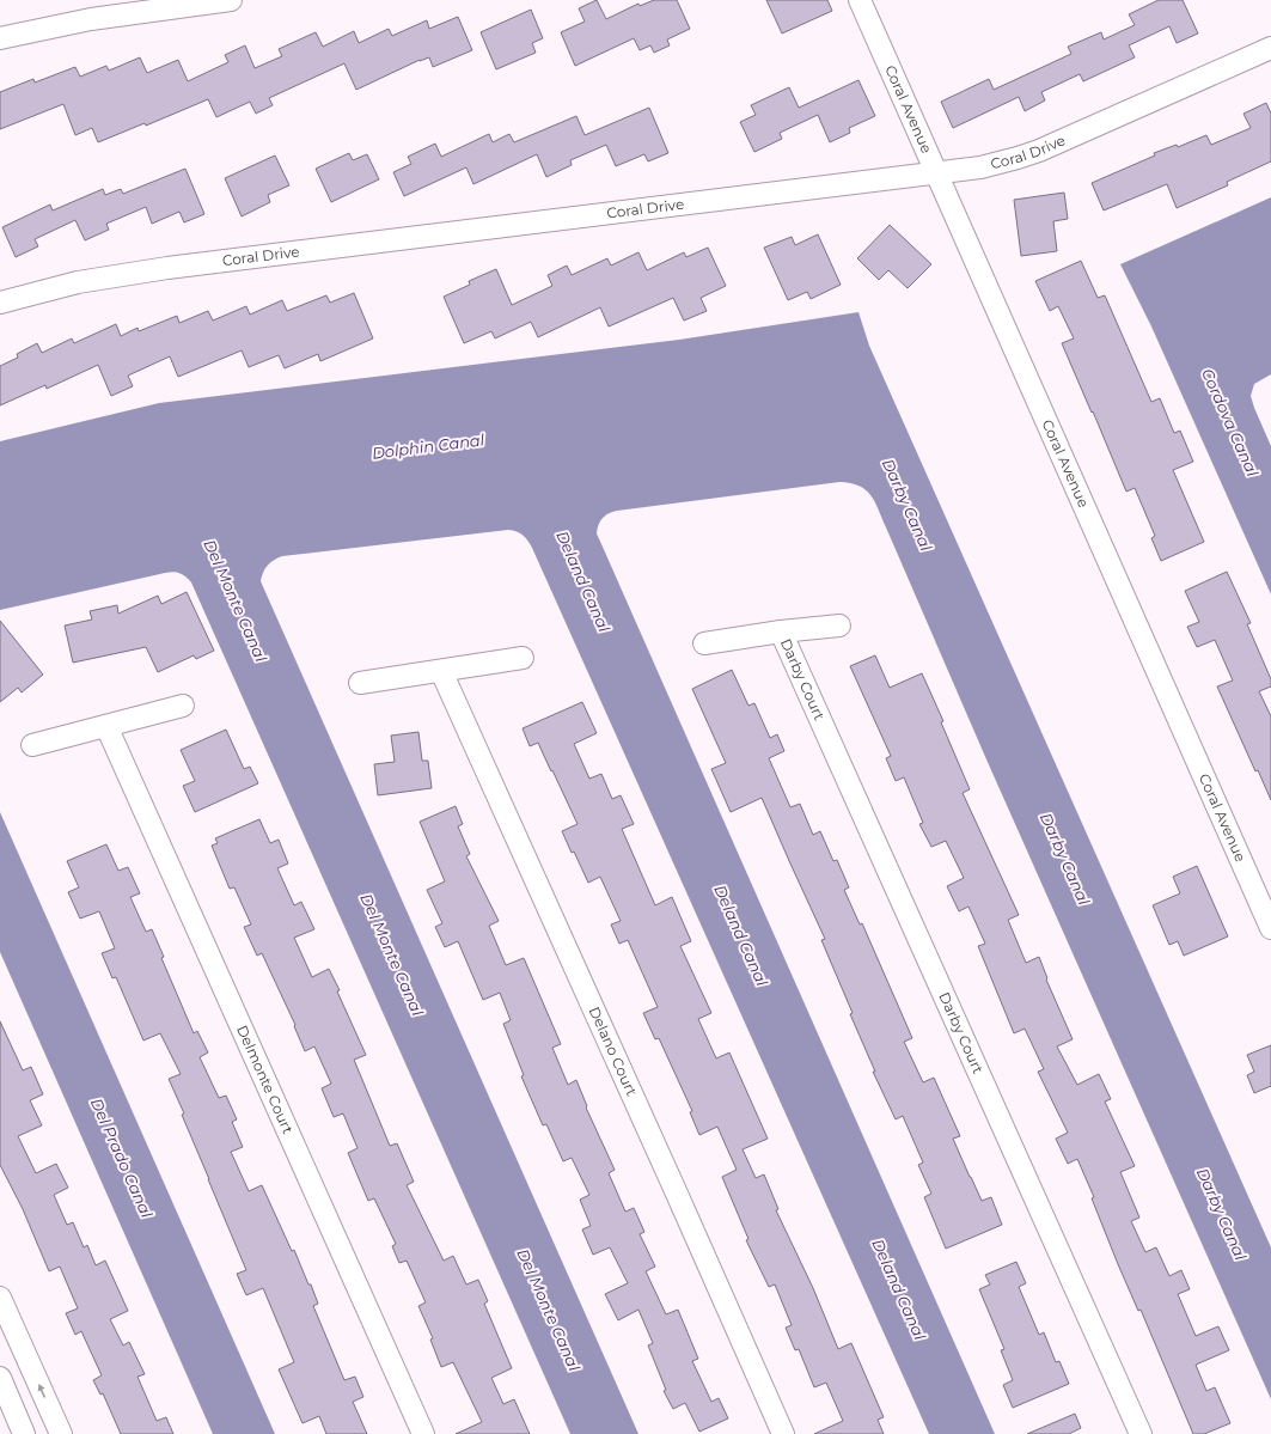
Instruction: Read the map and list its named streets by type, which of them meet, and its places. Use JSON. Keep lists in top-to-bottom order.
{
  "streets": {
    "street": [
      "Coral Avenue",
      "Coral Drive",
      "Darby Court",
      "Delano Court",
      "Delmonte Court"
    ]
  },
  "crossings": [
    ["Coral Avenue", "Coral Drive"]
  ],
  "water": [
    "Cordova Canal",
    "Dolphin Canal",
    "Darby Canal",
    "Deland Canal",
    "Del Monte Canal",
    "Del Prado Canal"
  ]
}
